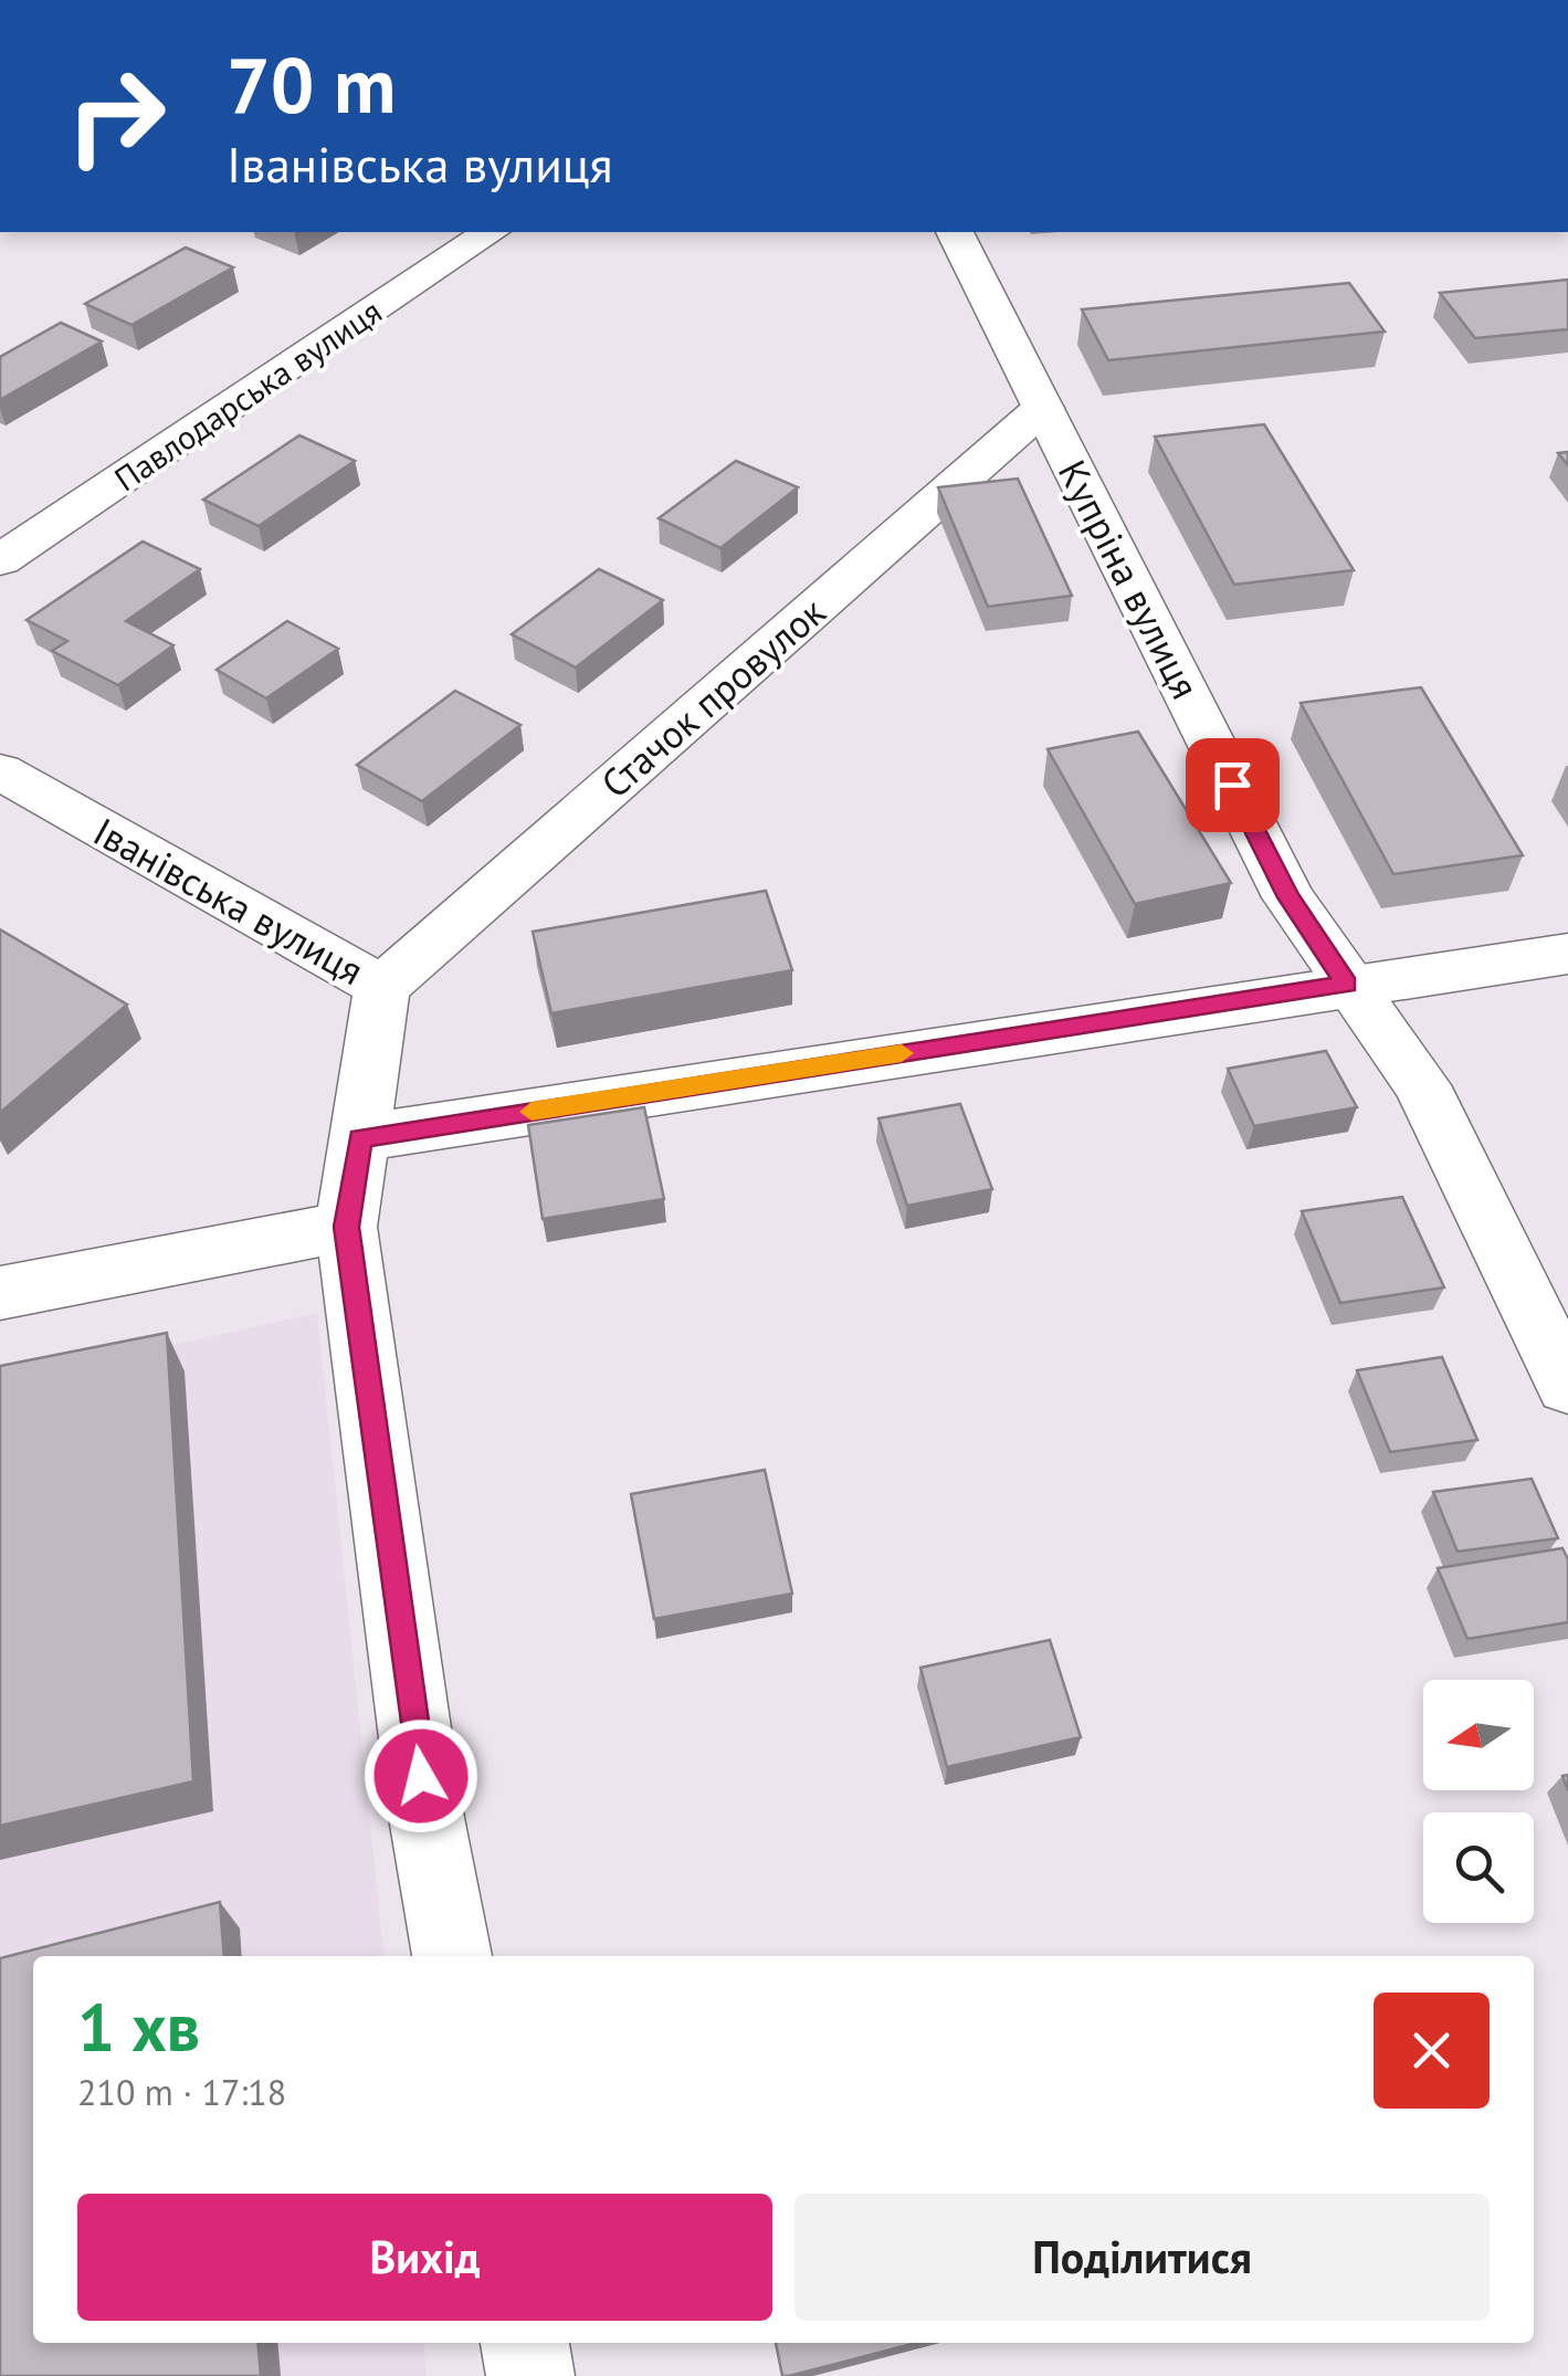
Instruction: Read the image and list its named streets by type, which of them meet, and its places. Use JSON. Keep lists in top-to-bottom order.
{
  "streets": {
    "street": [
      "Павлодарська вулиця",
      "Купріна вулиця",
      "Стачок провулок",
      "Іванівська вулиця"
    ]
  },
  "crossings": [
    ["Купріна вулиця", "Стачок провулок"],
    ["Стачок провулок", "Іванівська вулиця"]
  ],
  "north": "left",
  "page": {
    "turn": ["70 m", "Іванівська вулиця"],
    "heading": ["1 хв", "210 m · 17:18"],
    "buttons": ["Вихід", "Поділитися"]
  }
}
